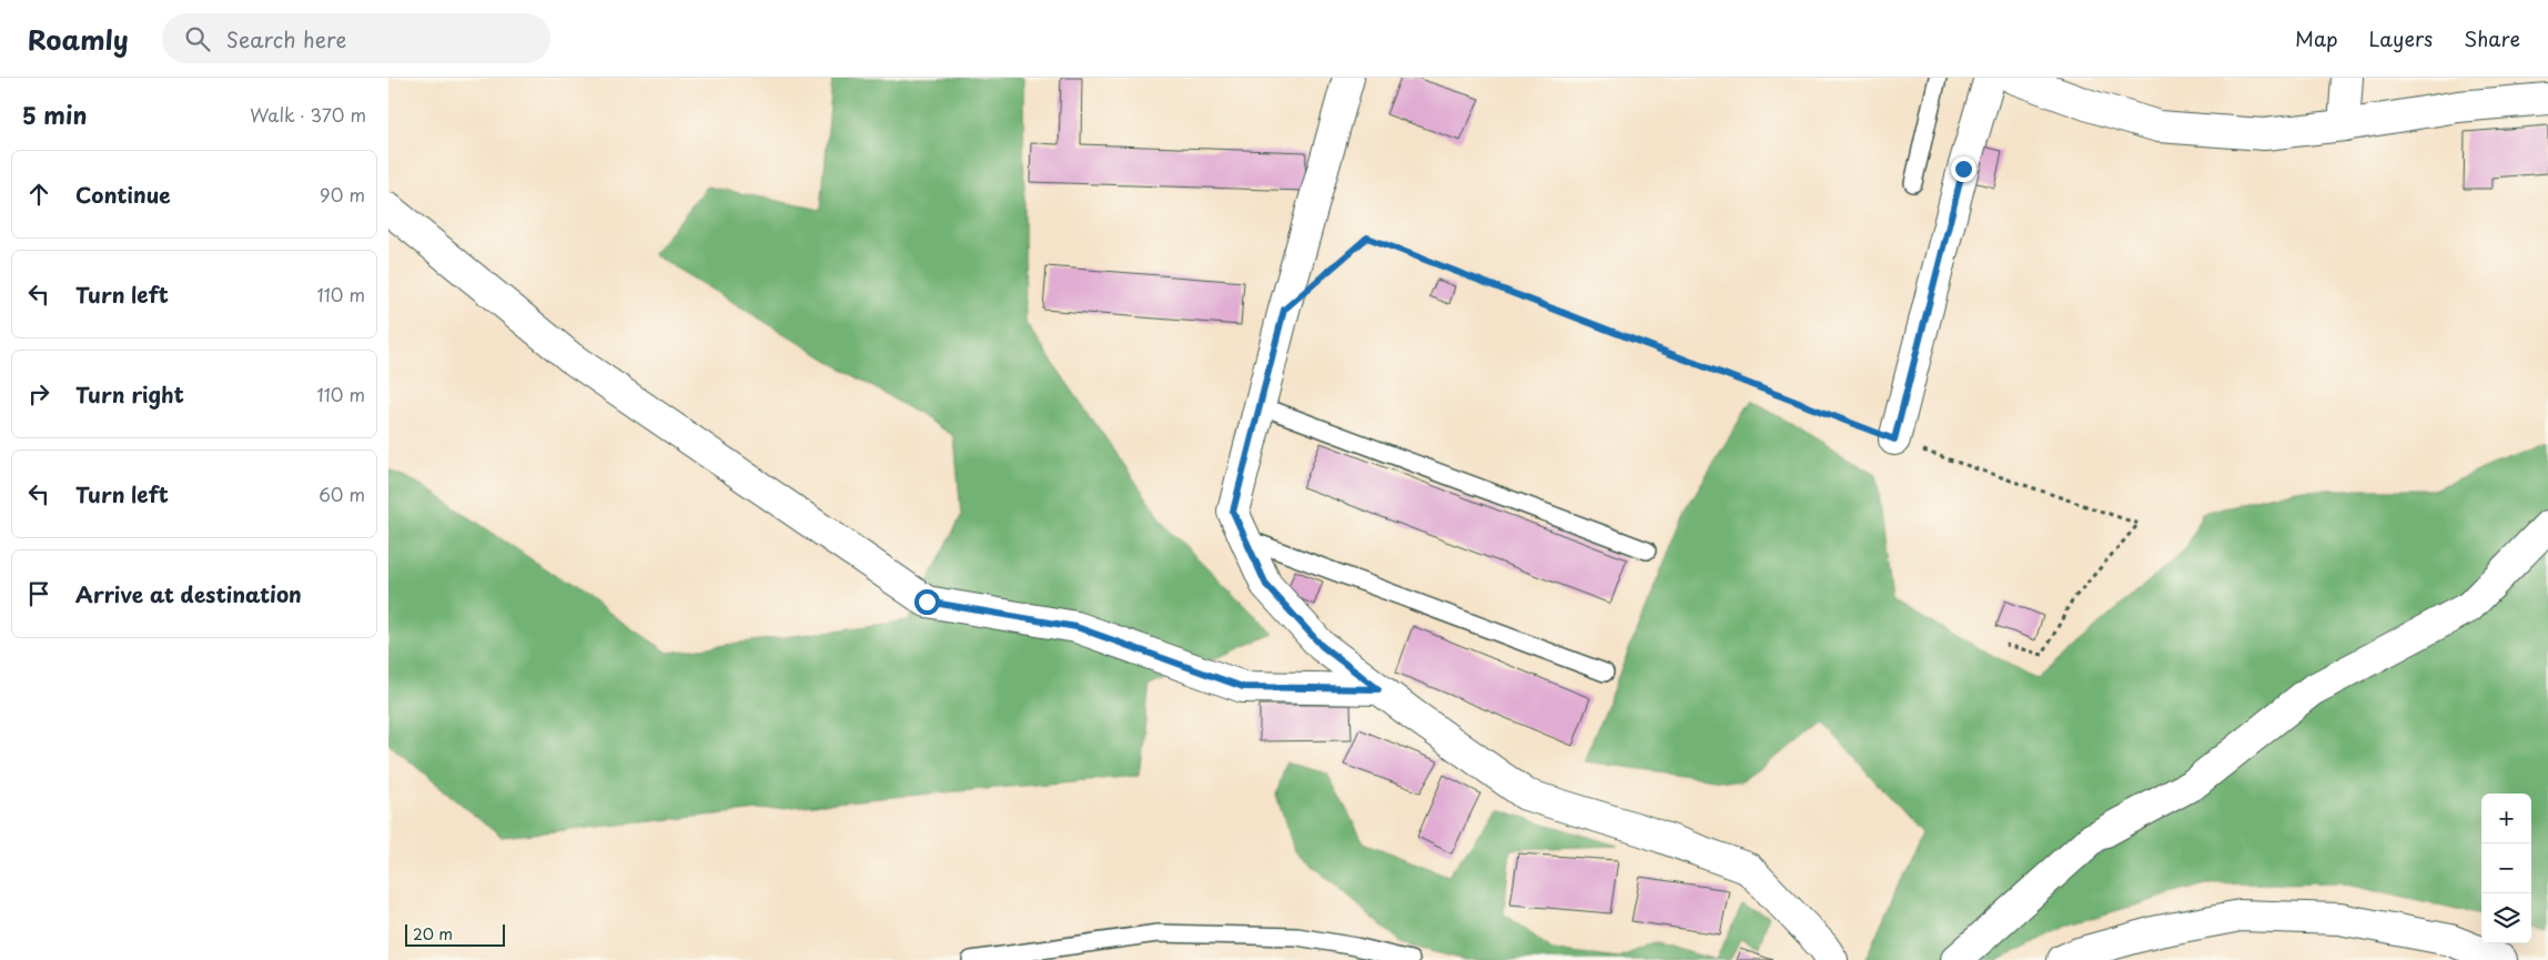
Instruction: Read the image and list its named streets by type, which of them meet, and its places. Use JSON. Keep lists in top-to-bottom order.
{
  "scale_bar": "20 m",
  "page": {
    "header": "Roamly",
    "search": "Search here",
    "nav": ["Map", "Layers", "Share"],
    "heading": ["5 min", "Walk · 370 m"],
    "list": [
      ["Continue", "90 m"],
      ["Turn left", "110 m"],
      ["Turn right", "110 m"],
      ["Turn left", "60 m"],
      "Arrive at destination"
    ],
    "map_buttons": ["+", "−"],
    "scale": "20 m"
  }
}
